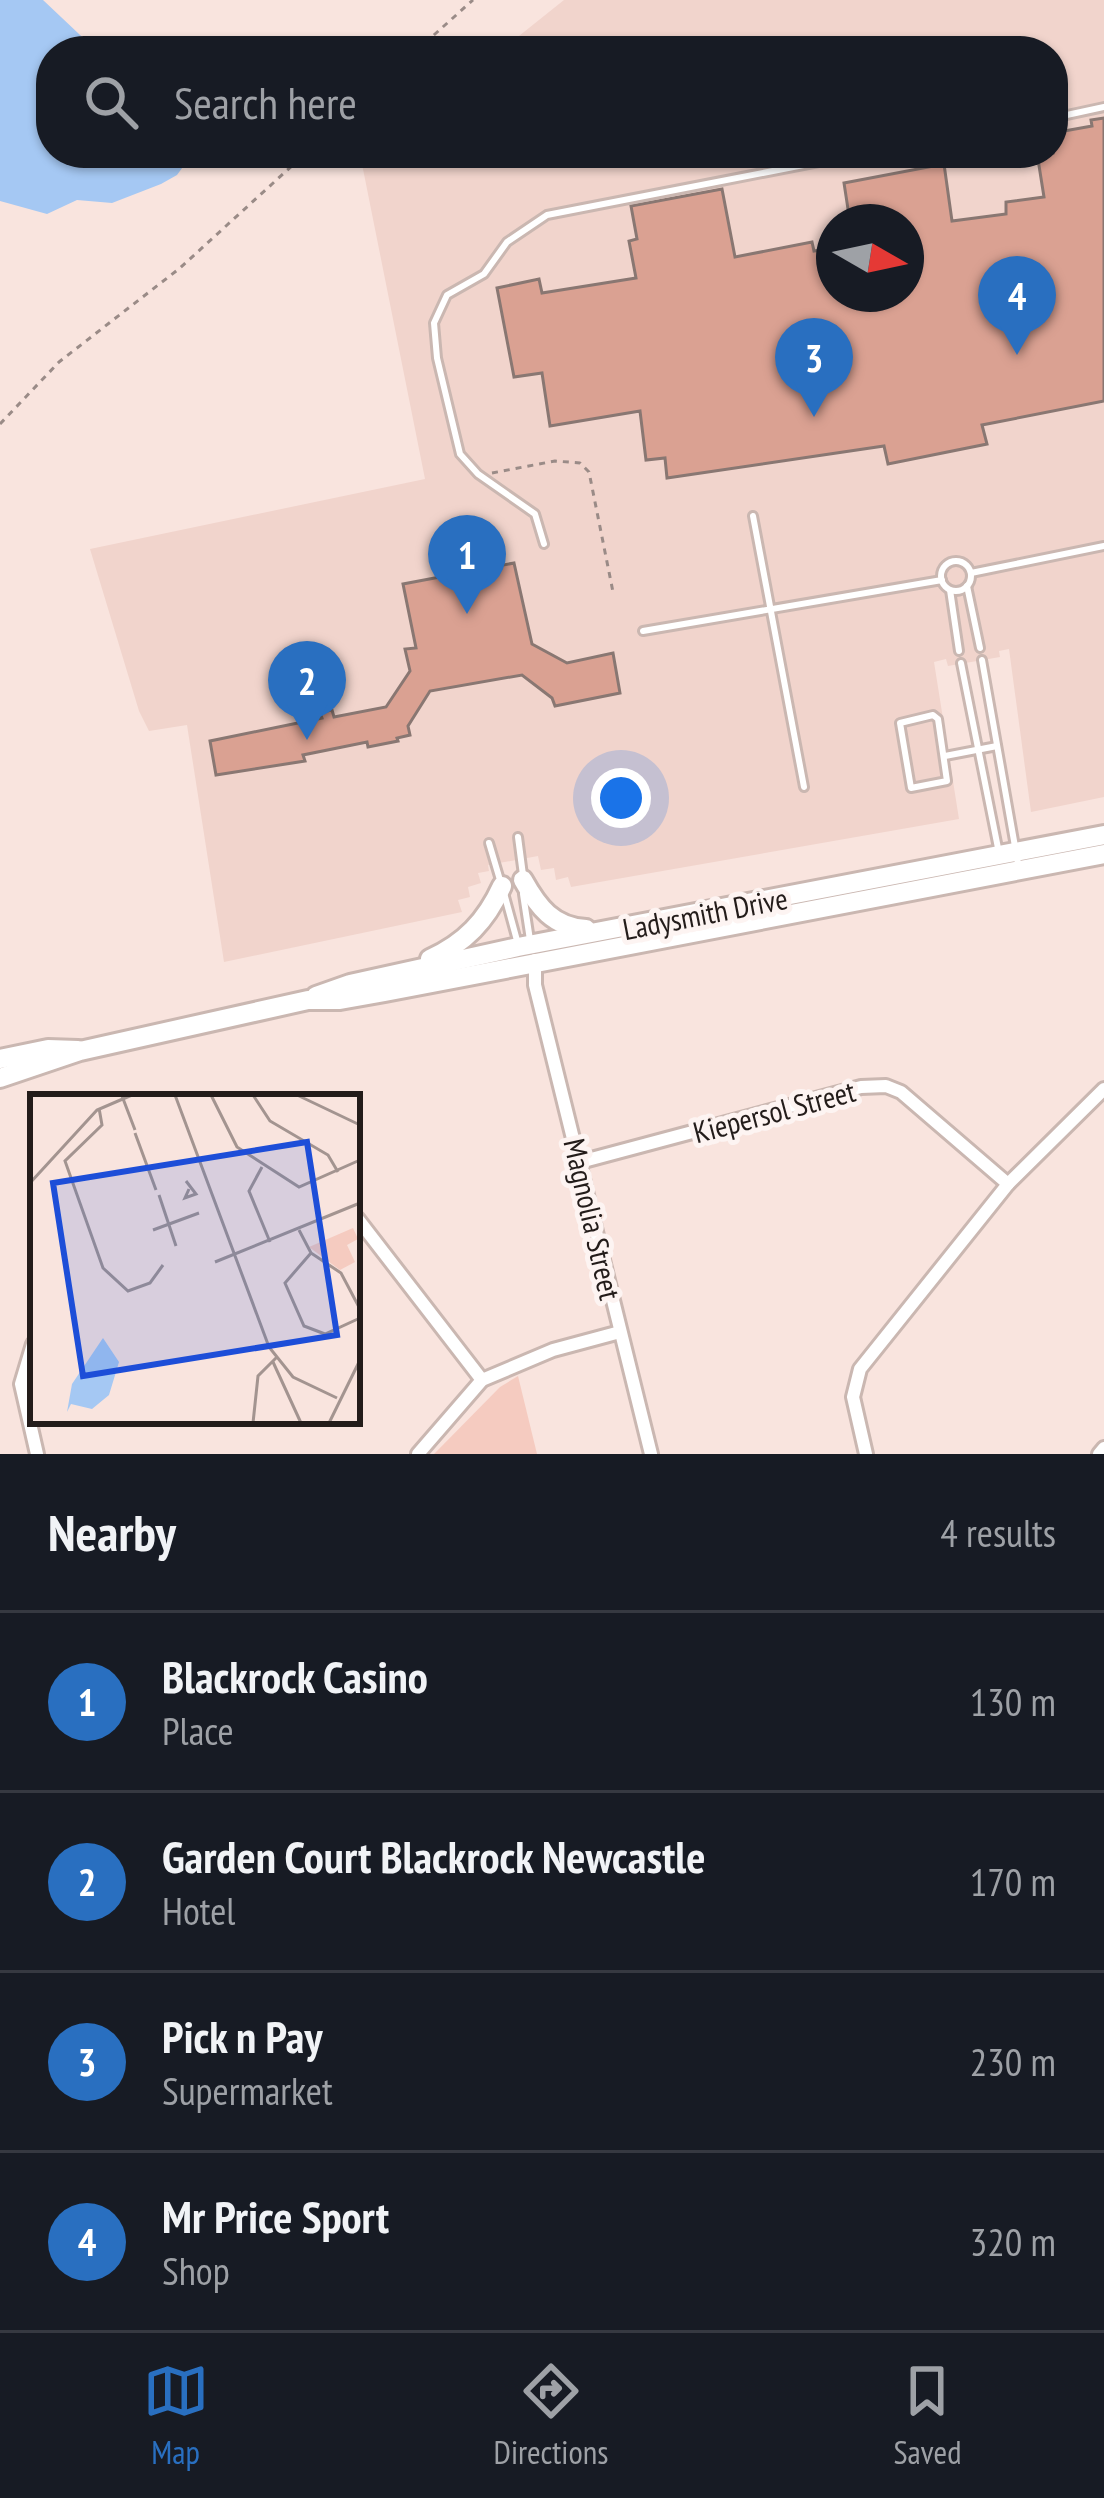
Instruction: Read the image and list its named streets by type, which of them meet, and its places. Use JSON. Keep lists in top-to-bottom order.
{
  "streets": {
    "street": ["Ladysmith Drive", "Kiepersol Street", "Magnolia Street"]
  },
  "crossings": [
    ["Ladysmith Drive", "Magnolia Street"],
    ["Kiepersol Street", "Magnolia Street"]
  ],
  "north": "right",
  "page": {
    "search": "Search here",
    "pins": [
      "4",
      "3",
      "1",
      "2"
    ],
    "heading": ["Nearby", "4 results"],
    "list": [
      {
        "mark": "1",
        "name": "Blackrock Casino",
        "note": "Place",
        "value": "130 m"
      },
      {
        "mark": "2",
        "name": "Garden Court Blackrock Newcastle",
        "note": "Hotel",
        "value": "170 m"
      },
      {
        "mark": "3",
        "name": "Pick n Pay",
        "note": "Supermarket",
        "value": "230 m"
      },
      {
        "mark": "4",
        "name": "Mr Price Sport",
        "note": "Shop",
        "value": "320 m"
      }
    ],
    "nav": ["Map", "Directions", "Saved"]
  }
}
